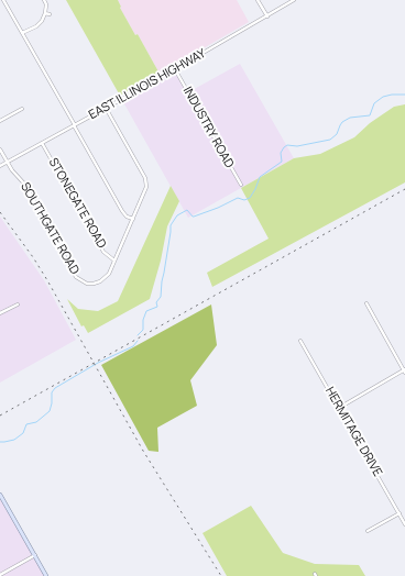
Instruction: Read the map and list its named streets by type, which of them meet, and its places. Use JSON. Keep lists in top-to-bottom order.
{
  "streets": {
    "street": [
      "EAST ILLINOIS HIGHWAY",
      "INDUSTRY ROAD",
      "STONEGATE ROAD",
      "SOUTHGATE ROAD",
      "HERMITAGE DRIVE"
    ]
  },
  "crossings": [
    ["EAST ILLINOIS HIGHWAY", "INDUSTRY ROAD"],
    ["EAST ILLINOIS HIGHWAY", "STONEGATE ROAD"],
    ["EAST ILLINOIS HIGHWAY", "SOUTHGATE ROAD"],
    ["STONEGATE ROAD", "SOUTHGATE ROAD"]
  ]
}
